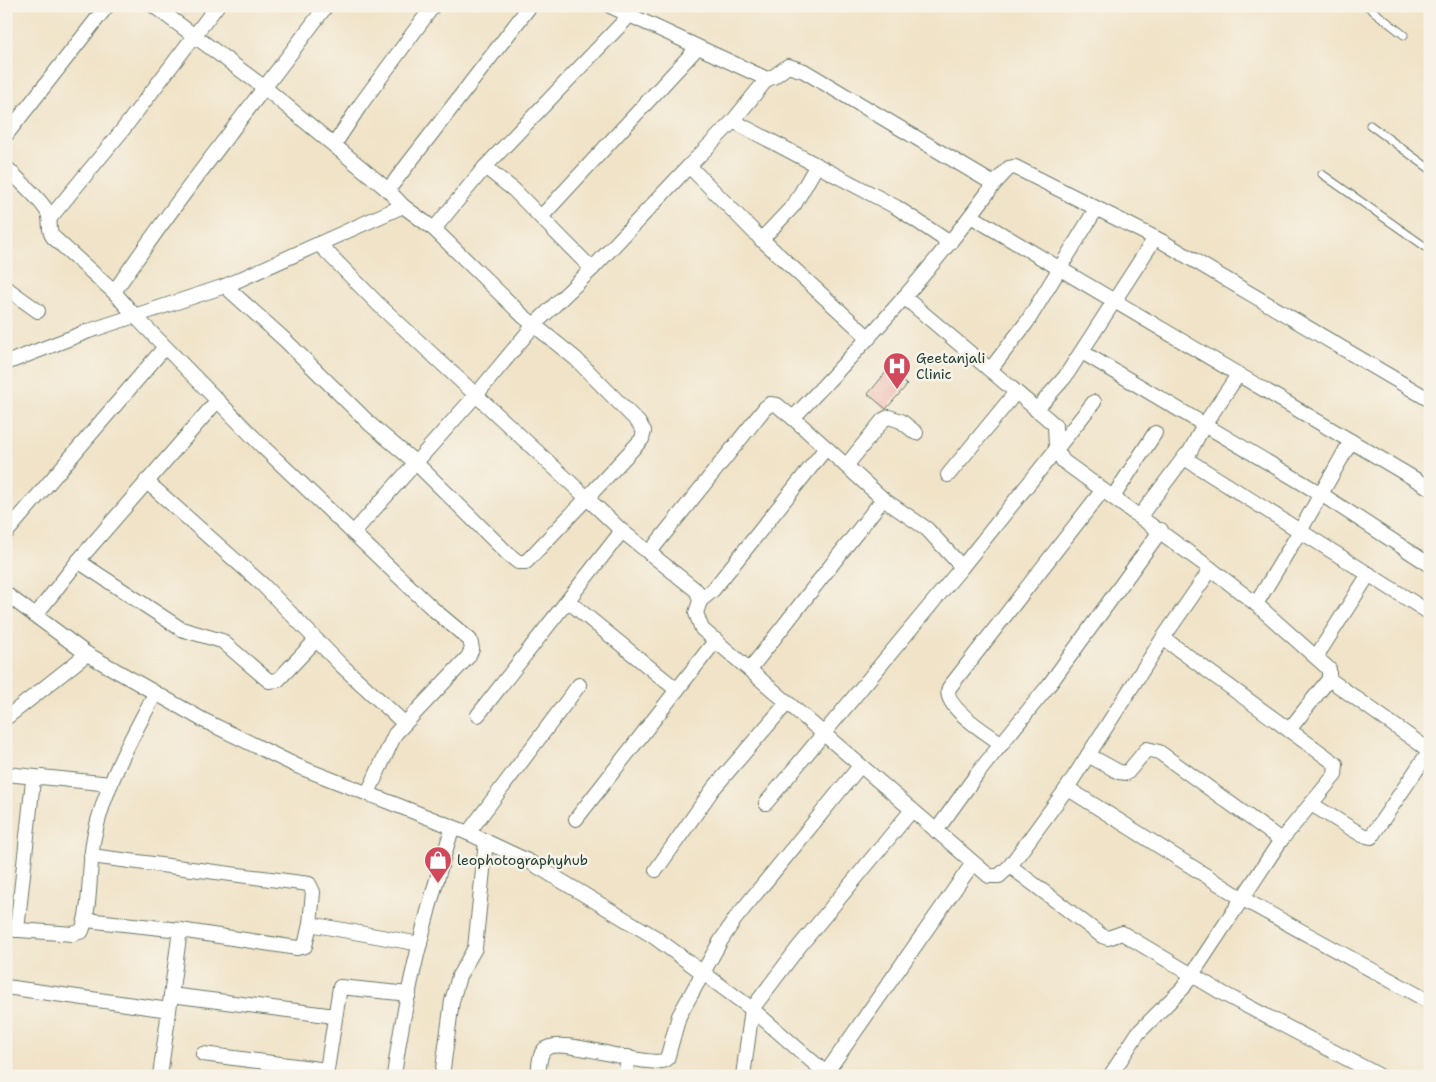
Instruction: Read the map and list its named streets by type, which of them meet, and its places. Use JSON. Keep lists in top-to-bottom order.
{
  "places": {
    "hospital": ["Geetanjali Clinic"],
    "shop": ["leophotographyhub"]
  }
}
